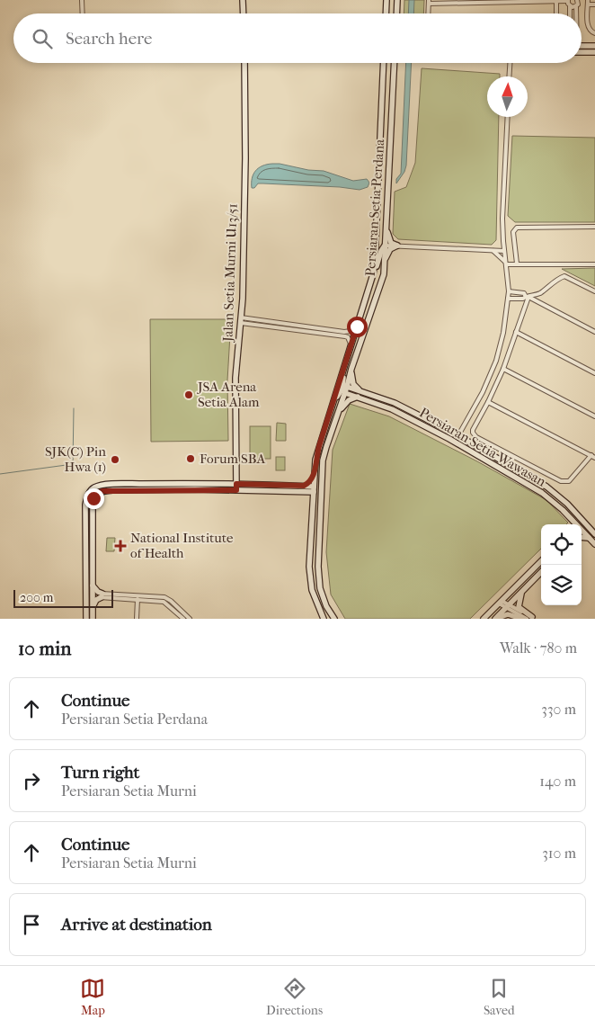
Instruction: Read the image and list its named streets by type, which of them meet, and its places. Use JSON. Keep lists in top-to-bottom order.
{
  "streets": {
    "street": ["Persiaran Setia Perdana", "Jalan Setia Murni U13/51", "Persiaran Setia Wawasan"]
  },
  "crossings": [
    ["Persiaran Setia Perdana", "Persiaran Setia Wawasan"]
  ],
  "places": {
    "other": ["JSA Arena Setia Alam", "Forum SBA", "SJK(C) Pin Hwa (1)"],
    "health": ["National Institute of Health"]
  },
  "scale_bar": "200 m",
  "north": "top",
  "page": {
    "search": "Search here",
    "scale": "200 m",
    "heading": ["10 min", "Walk · 780 m"],
    "list": [
      ["Continue", "Persiaran Setia Perdana", "330 m"],
      ["Turn right", "Persiaran Setia Murni", "140 m"],
      ["Continue", "Persiaran Setia Murni", "310 m"],
      "Arrive at destination"
    ],
    "nav": ["Map", "Directions", "Saved"]
  }
}
